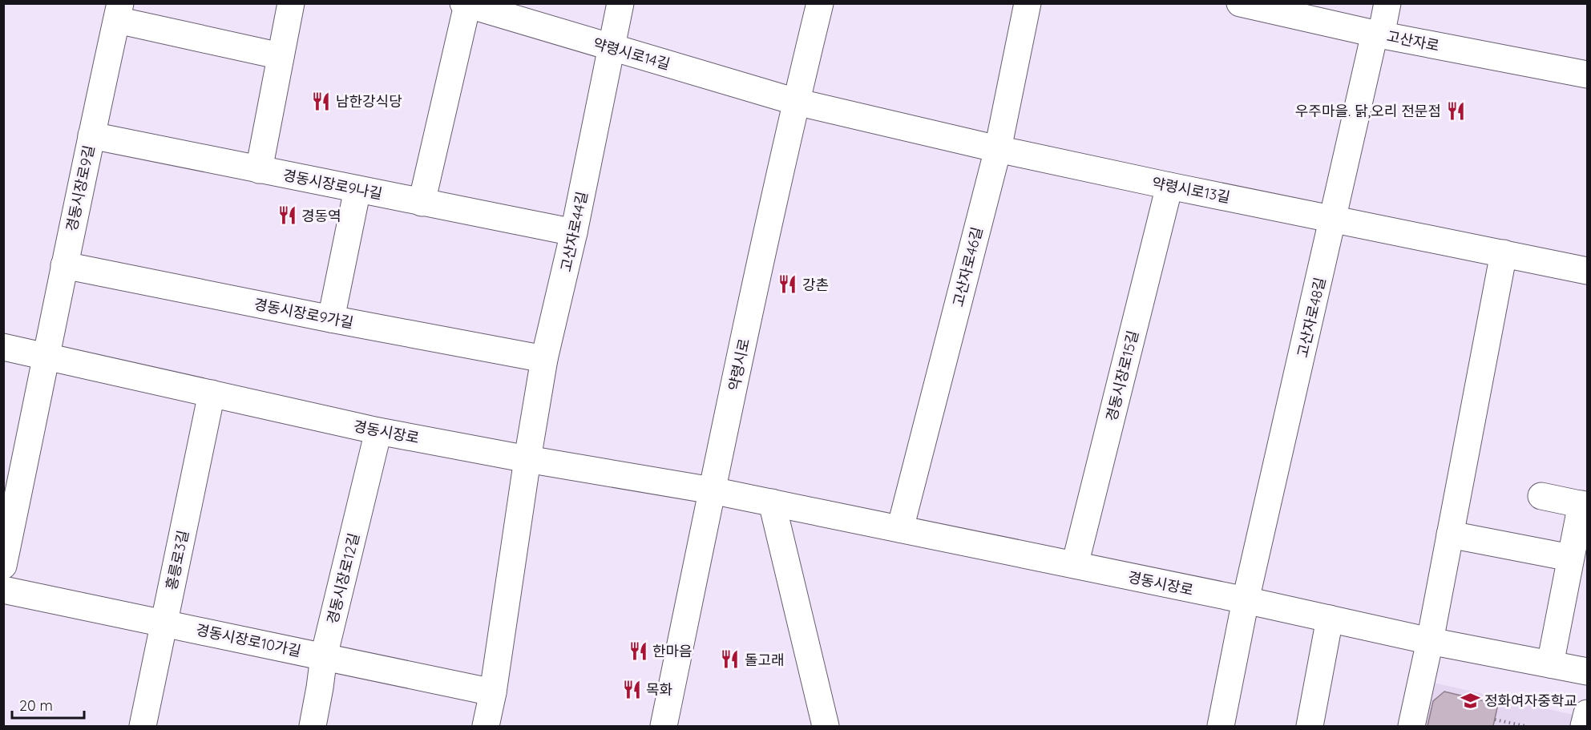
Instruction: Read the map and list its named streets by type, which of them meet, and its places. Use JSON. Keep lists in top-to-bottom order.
{
  "streets": {
    "street": [
      "고산자로",
      "약령시로14길",
      "경동시장로9나길",
      "경동시장로9길",
      "약령시로13길",
      "고산자로44길",
      "고산자로46길",
      "경동시장로9가길",
      "고산자로48길",
      "약령시로",
      "경동시장로15길",
      "경동시장로",
      "홍릉로3길",
      "경동시장로12길",
      "경동시장로10가길"
    ]
  },
  "crossings": [
    ["고산자로", "고산자로48길"],
    ["약령시로14길", "경동시장로9나길"],
    ["약령시로14길", "약령시로13길"],
    ["약령시로14길", "고산자로44길"],
    ["약령시로14길", "약령시로"],
    ["경동시장로9나길", "경동시장로9길"],
    ["경동시장로9나길", "고산자로44길"],
    ["경동시장로9길", "경동시장로9가길"],
    ["경동시장로9길", "경동시장로"],
    ["약령시로13길", "고산자로46길"],
    ["약령시로13길", "고산자로48길"],
    ["약령시로13길", "약령시로"],
    ["약령시로13길", "경동시장로15길"],
    ["고산자로44길", "경동시장로9가길"],
    ["고산자로44길", "경동시장로"],
    ["고산자로44길", "경동시장로10가길"],
    ["고산자로46길", "경동시장로"],
    ["고산자로48길", "경동시장로"],
    ["약령시로", "경동시장로"],
    ["경동시장로15길", "경동시장로"],
    ["경동시장로", "홍릉로3길"],
    ["경동시장로", "경동시장로12길"],
    ["홍릉로3길", "경동시장로10가길"],
    ["경동시장로12길", "경동시장로10가길"]
  ],
  "places": {
    "restaurant": [
      "남한강식당",
      "우주마을. 닭,오리 전문점",
      "경동역",
      "강촌",
      "한마음",
      "돌고래",
      "목화"
    ],
    "school or university": ["정화여자중학교"]
  },
  "scale_bar": "20 m"
}
